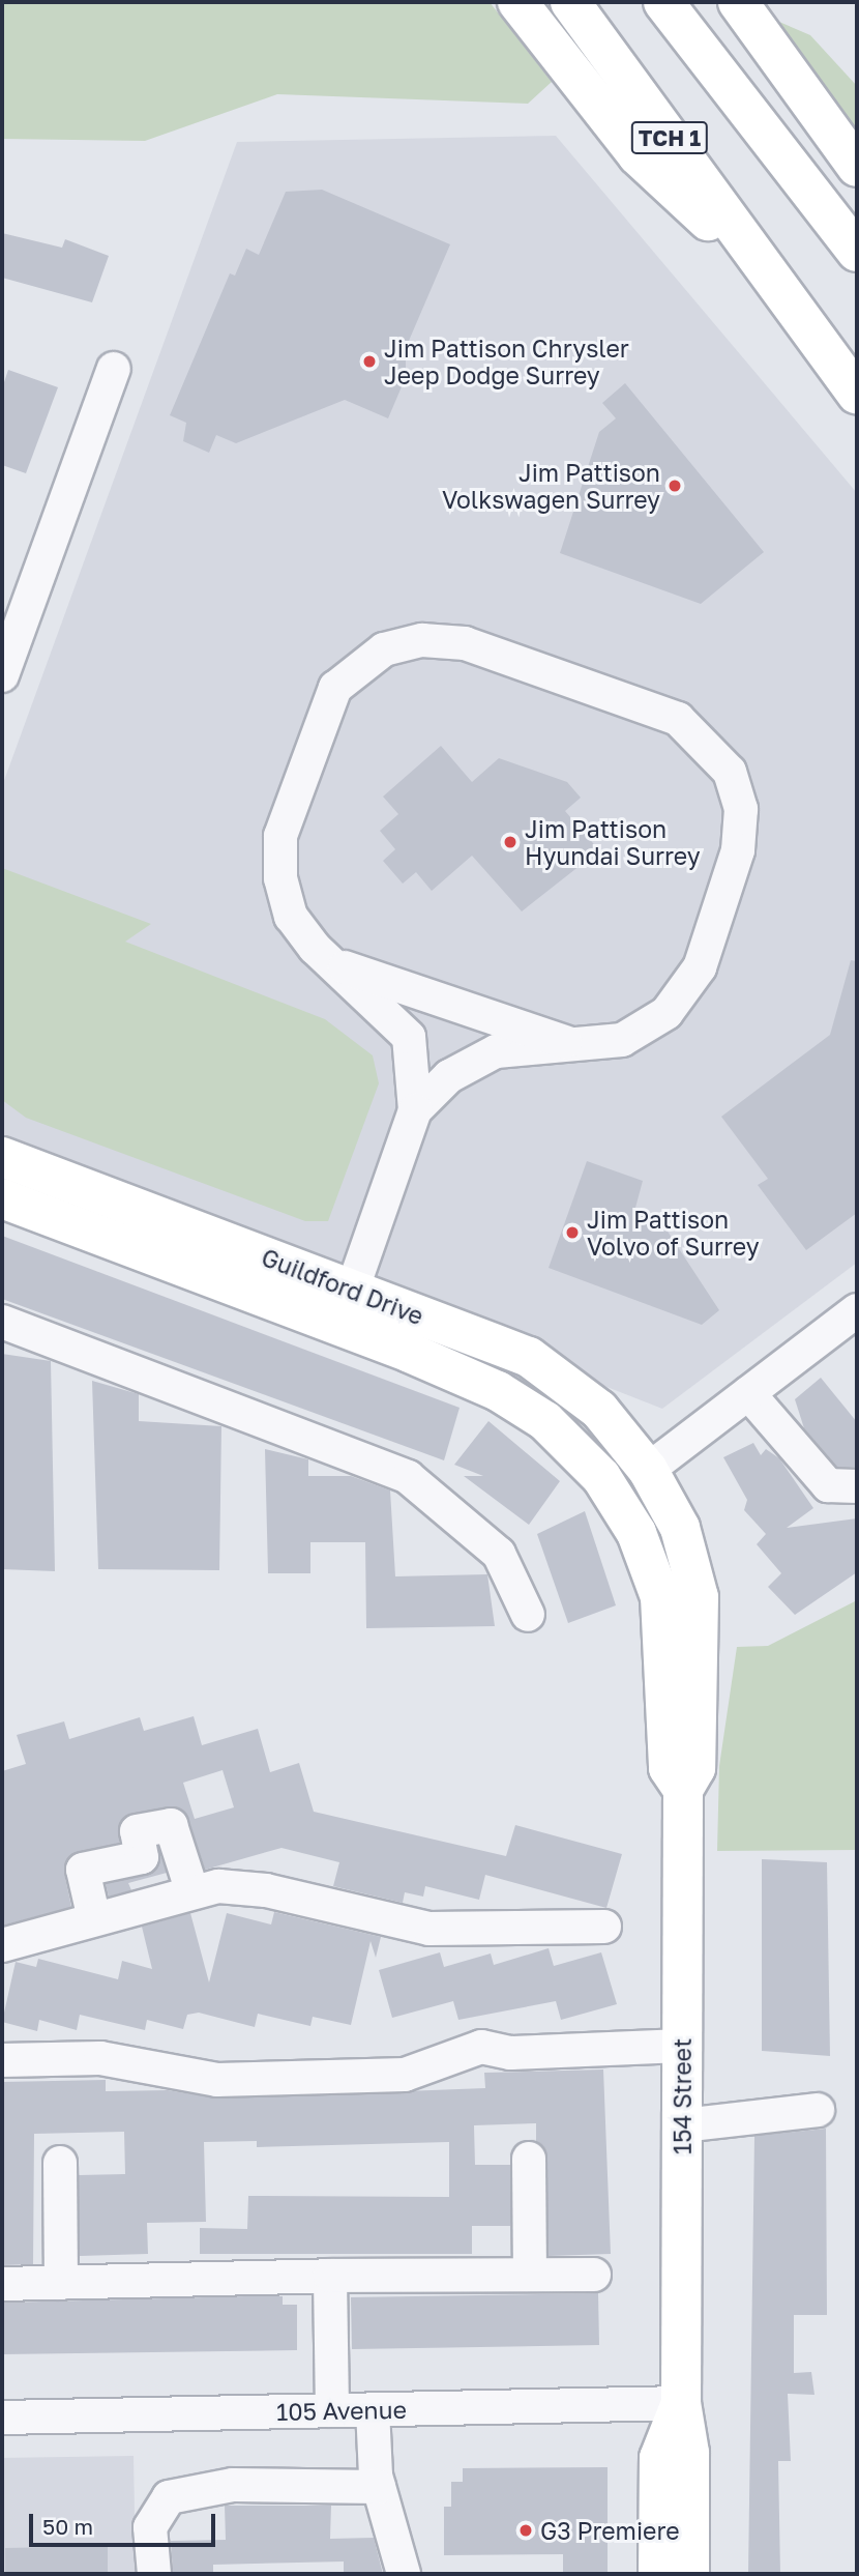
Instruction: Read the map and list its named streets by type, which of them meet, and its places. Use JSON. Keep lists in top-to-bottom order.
{
  "streets": {
    "main road": ["TCH 1", "Guildford Drive", "154 Street"],
    "street": ["105 Avenue"]
  },
  "crossings": [
    ["Guildford Drive", "154 Street"],
    ["154 Street", "105 Avenue"]
  ],
  "places": [
    "Jim Pattison Chrysler Jeep Dodge Surrey",
    "Jim Pattison Volkswagen Surrey",
    "Jim Pattison Hyundai Surrey",
    "Jim Pattison Volvo of Surrey",
    "G3 Premiere"
  ],
  "scale_bar": "50 m"
}
